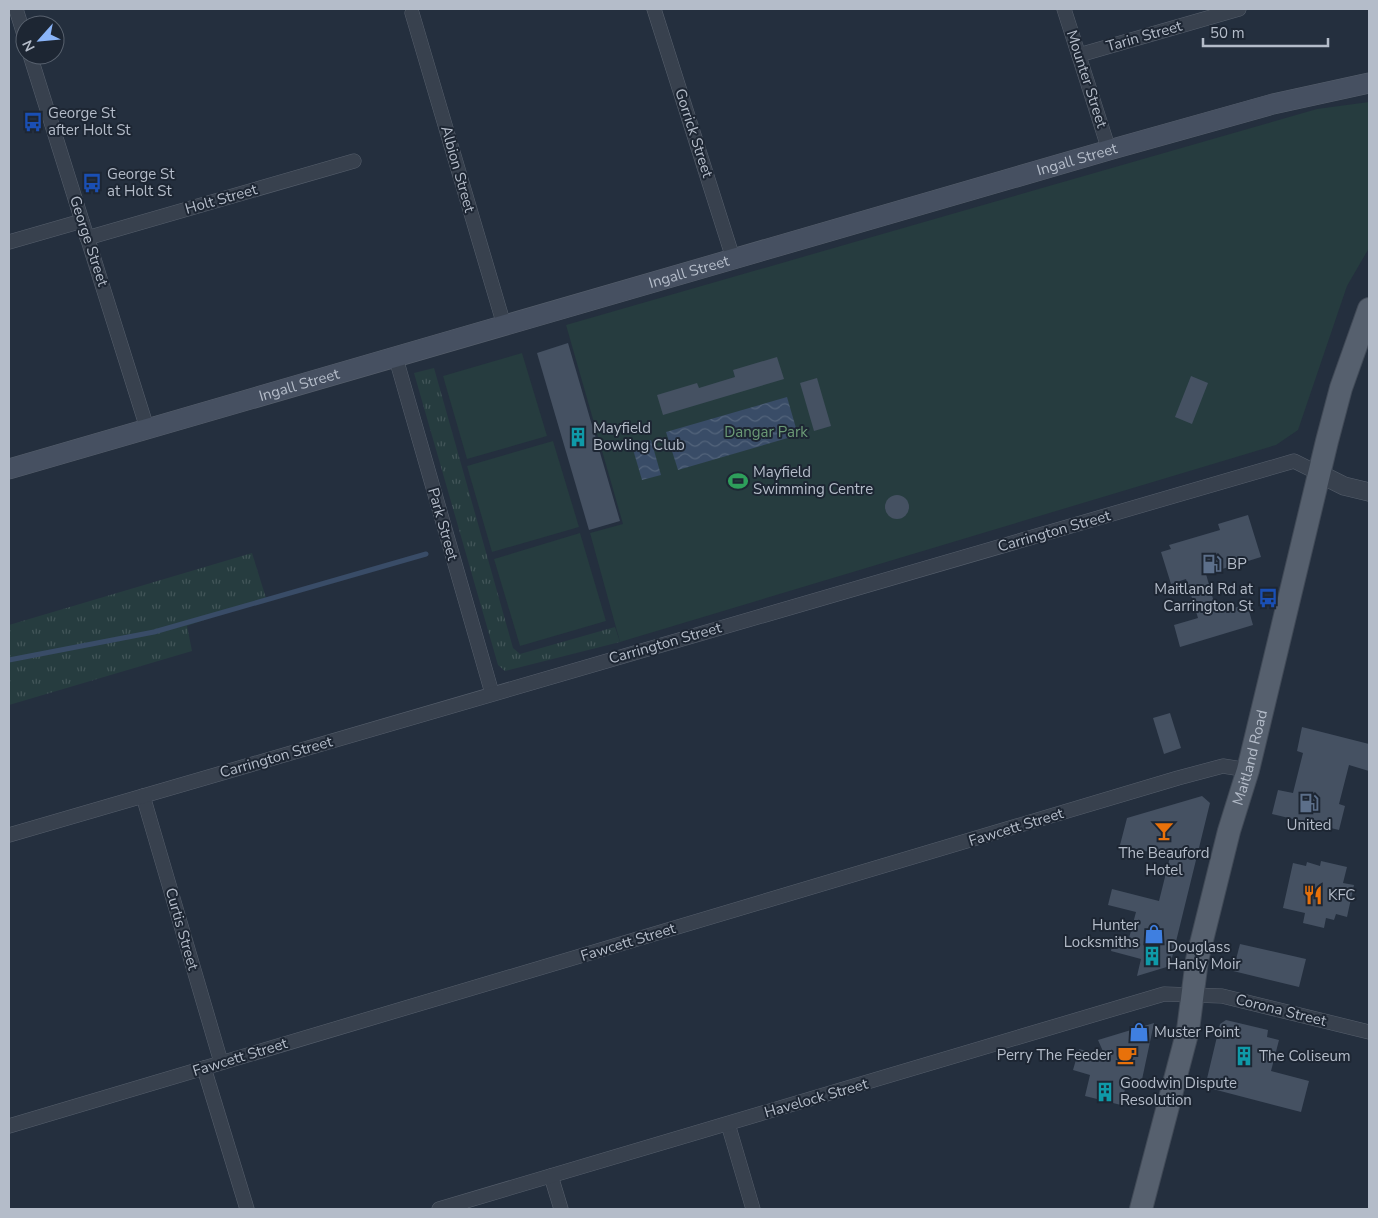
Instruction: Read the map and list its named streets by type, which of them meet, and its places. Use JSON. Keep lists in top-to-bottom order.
{
  "streets": {
    "main road": ["Ingall Street", "Maitland Road"],
    "street": [
      "Tarin Street",
      "Mounter Street",
      "Gorrick Street",
      "Albion Street",
      "Holt Street",
      "George Street",
      "Park Street",
      "Carrington Street",
      "Fawcett Street",
      "Curtis Street",
      "Corona Street",
      "Havelock Street"
    ]
  },
  "crossings": [
    ["Tarin Street", "Mounter Street"],
    ["Mounter Street", "Ingall Street"],
    ["Gorrick Street", "Ingall Street"],
    ["Ingall Street", "Albion Street"],
    ["Ingall Street", "George Street"],
    ["Ingall Street", "Park Street"],
    ["Holt Street", "George Street"],
    ["Park Street", "Carrington Street"],
    ["Carrington Street", "Maitland Road"],
    ["Carrington Street", "Curtis Street"],
    ["Maitland Road", "Fawcett Street"],
    ["Maitland Road", "Corona Street"],
    ["Maitland Road", "Havelock Street"],
    ["Fawcett Street", "Curtis Street"],
    ["Corona Street", "Havelock Street"]
  ],
  "parks": ["Dangar Park"],
  "places": {
    "bus stop": ["George St after Holt St", "George St at Holt St", "Maitland Rd at Carrington St"],
    "building": [
      "Mayfield Bowling Club",
      "Douglass Hanly Moir",
      "The Coliseum",
      "Goodwin Dispute Resolution"
    ],
    "sports": ["Mayfield Swimming Centre"],
    "fuel station": ["BP", "United"],
    "bar": ["The Beauford Hotel"],
    "restaurant": ["KFC"],
    "shop": ["Hunter Locksmiths", "Muster Point"],
    "cafe": ["Perry The Feeder"]
  },
  "scale_bar": "50 m",
  "north": "bottom left"
}
